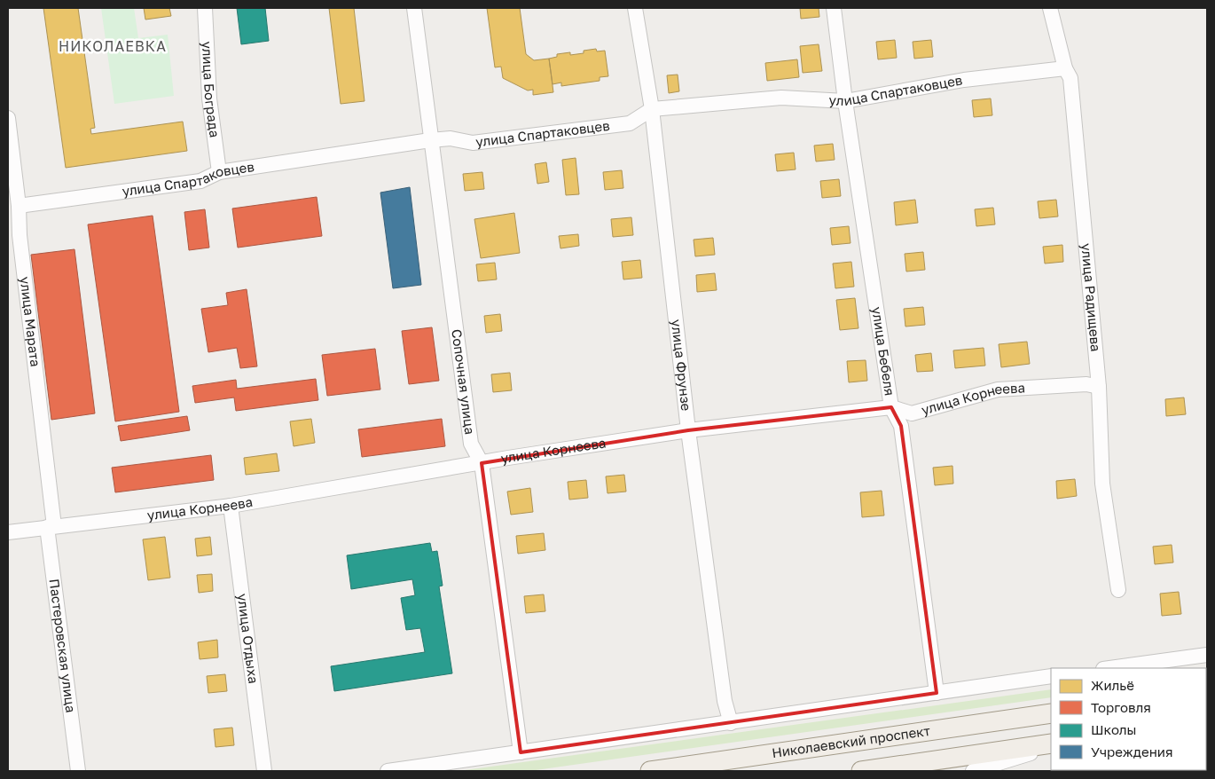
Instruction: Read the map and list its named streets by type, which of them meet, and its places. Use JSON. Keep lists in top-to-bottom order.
{
  "streets": {
    "main road": ["Николаевский проспект"],
    "street": [
      "улица Бограда",
      "улица Спартаковцев",
      "улица Радищева",
      "улица Марата",
      "улица Бебеля",
      "улица Фрунзе",
      "Сопочная улица",
      "улица Корнеева",
      "улица Отдыха",
      "Пастеровская улица"
    ]
  },
  "crossings": [
    ["улица Бограда", "улица Спартаковцев"],
    ["улица Спартаковцев", "улица Радищева"],
    ["улица Спартаковцев", "улица Марата"],
    ["улица Спартаковцев", "улица Бебеля"],
    ["улица Спартаковцев", "улица Фрунзе"],
    ["улица Спартаковцев", "Сопочная улица"],
    ["улица Радищева", "улица Корнеева"],
    ["улица Марата", "улица Корнеева"],
    ["улица Марата", "Пастеровская улица"],
    ["улица Бебеля", "улица Корнеева"],
    ["улица Фрунзе", "улица Корнеева"],
    ["Сопочная улица", "улица Корнеева"],
    ["улица Корнеева", "улица Отдыха"],
    ["улица Корнеева", "Пастеровская улица"]
  ],
  "districts": ["НИКОЛАЕВКА"],
  "legend": [
    "Жильё",
    "Торговля",
    "Школы",
    "Учреждения"
  ]
}
